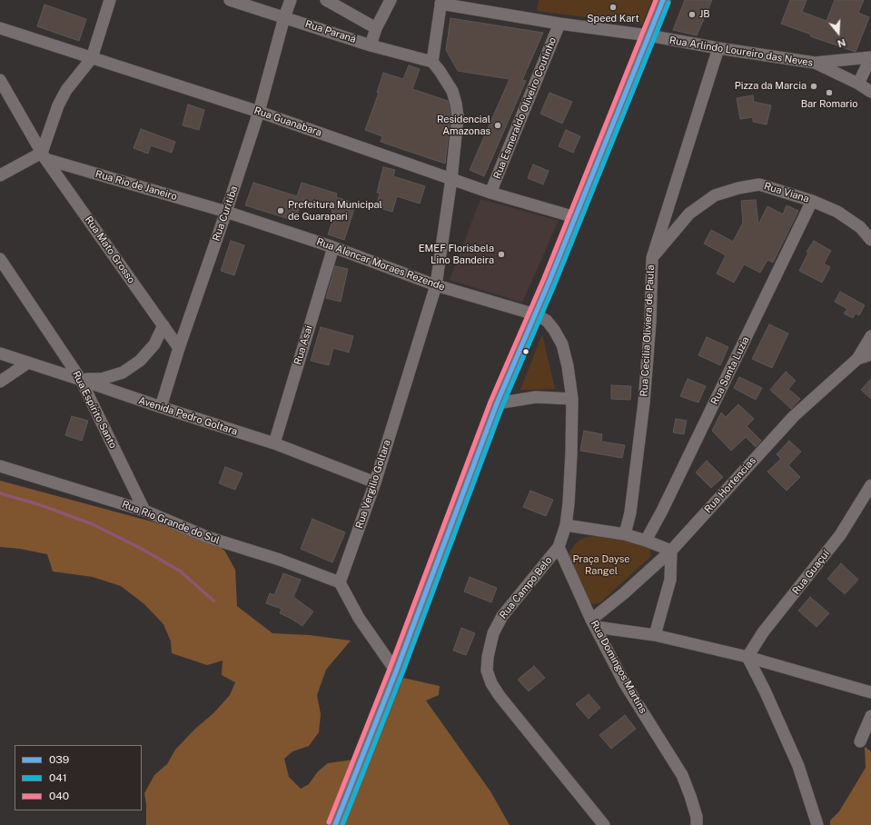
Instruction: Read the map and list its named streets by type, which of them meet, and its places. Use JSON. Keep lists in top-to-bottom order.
{
  "streets": {
    "street": [
      "Rua Paraná",
      "Rua Arlindo Loureiro das Neves",
      "Rua Esmeraldo Oliveiro Coutinho",
      "Rua Guanabara",
      "Rua Rio de Janeiro",
      "Rua Viana",
      "Rua Curitiba",
      "Rua Mato Grosso",
      "Rua Alencar Moraes Rezende",
      "Rua Cecilia Oliviera de Paula",
      "Rua Asai",
      "Rua Santa Luzia",
      "Rua Espírito Santo",
      "Avenida Pedro Goltara",
      "Rua Vergilio Goltara",
      "Rua Hortencias",
      "Rua Rio Grande do Sul",
      "Rua Guaçuí",
      "Rua Campo Belo",
      "Rua Domingos Martins"
    ]
  },
  "crossings": [
    ["Rua Paraná", "Rua Curitiba"],
    ["Rua Paraná", "Rua Vergilio Goltara"],
    ["Rua Arlindo Loureiro das Neves", "Rua Esmeraldo Oliveiro Coutinho"],
    ["Rua Arlindo Loureiro das Neves", "Rua Cecilia Oliviera de Paula"],
    ["Rua Esmeraldo Oliveiro Coutinho", "Rua Guanabara"],
    ["Rua Guanabara", "Rua Curitiba"],
    ["Rua Guanabara", "Rua Vergilio Goltara"],
    ["Rua Rio de Janeiro", "Rua Curitiba"],
    ["Rua Rio de Janeiro", "Rua Mato Grosso"],
    ["Rua Rio de Janeiro", "Rua Alencar Moraes Rezende"],
    ["Rua Viana", "Rua Cecilia Oliviera de Paula"],
    ["Rua Viana", "Rua Santa Luzia"],
    ["Rua Curitiba", "Rua Mato Grosso"],
    ["Rua Curitiba", "Rua Alencar Moraes Rezende"],
    ["Rua Curitiba", "Avenida Pedro Goltara"],
    ["Rua Alencar Moraes Rezende", "Rua Asai"],
    ["Rua Alencar Moraes Rezende", "Rua Vergilio Goltara"],
    ["Rua Alencar Moraes Rezende", "Rua Campo Belo"],
    ["Rua Asai", "Avenida Pedro Goltara"],
    ["Rua Espírito Santo", "Avenida Pedro Goltara"],
    ["Rua Espírito Santo", "Rua Rio Grande do Sul"],
    ["Avenida Pedro Goltara", "Rua Vergilio Goltara"],
    ["Rua Vergilio Goltara", "Rua Rio Grande do Sul"],
    ["Rua Hortencias", "Rua Domingos Martins"],
    ["Rua Campo Belo", "Rua Domingos Martins"]
  ],
  "parks": ["Praça Dayse Rangel"],
  "places": [
    "Speed Kart",
    "JB",
    "Pizza da Marcia",
    "Bar Romario",
    "Residencial Amazonas",
    "Prefeitura Municipal de Guarapari",
    "EMEF Florisbela Lino Bandeira"
  ],
  "lines": ["transit line 039", "transit line 040", "transit line 041"],
  "legend": ["039", "041", "040"],
  "north": "bottom"
}
